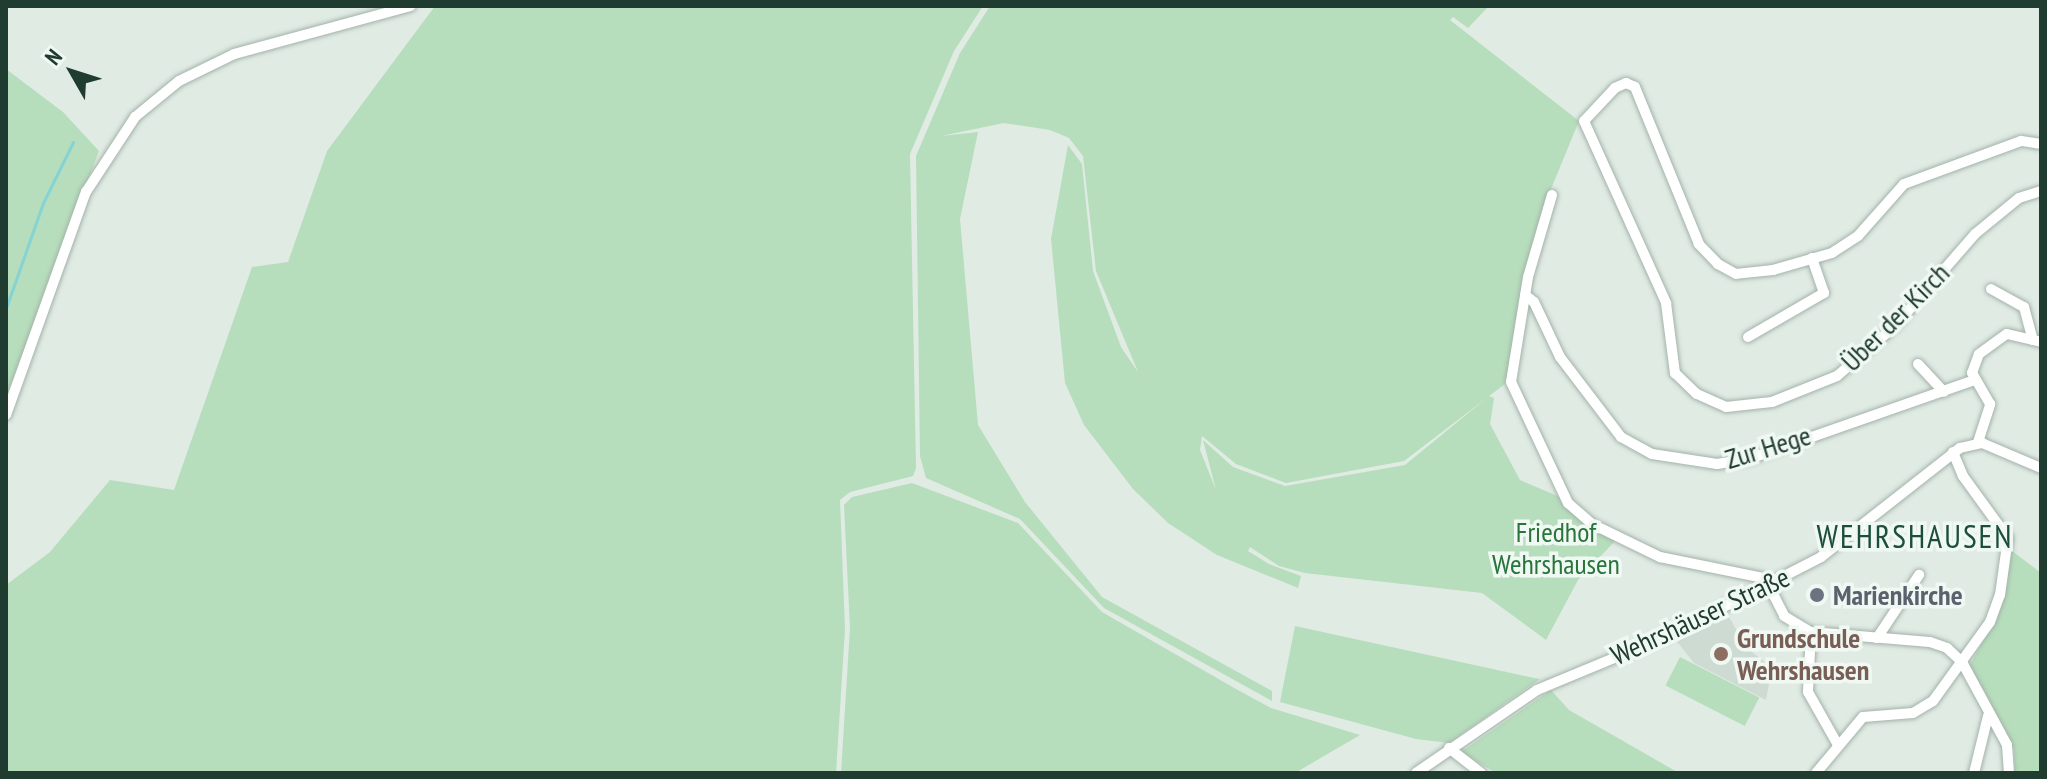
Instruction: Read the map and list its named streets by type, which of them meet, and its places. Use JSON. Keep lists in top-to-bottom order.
{
  "streets": {
    "street": ["Über der Kirch", "Zur Hege", "Wehrshäuser Straße"]
  },
  "districts": ["WEHRSHAUSEN"],
  "parks": ["Friedhof Wehrshausen"],
  "places": ["Marienkirche", "Grundschule Wehrshausen"],
  "north": "top left"
}
